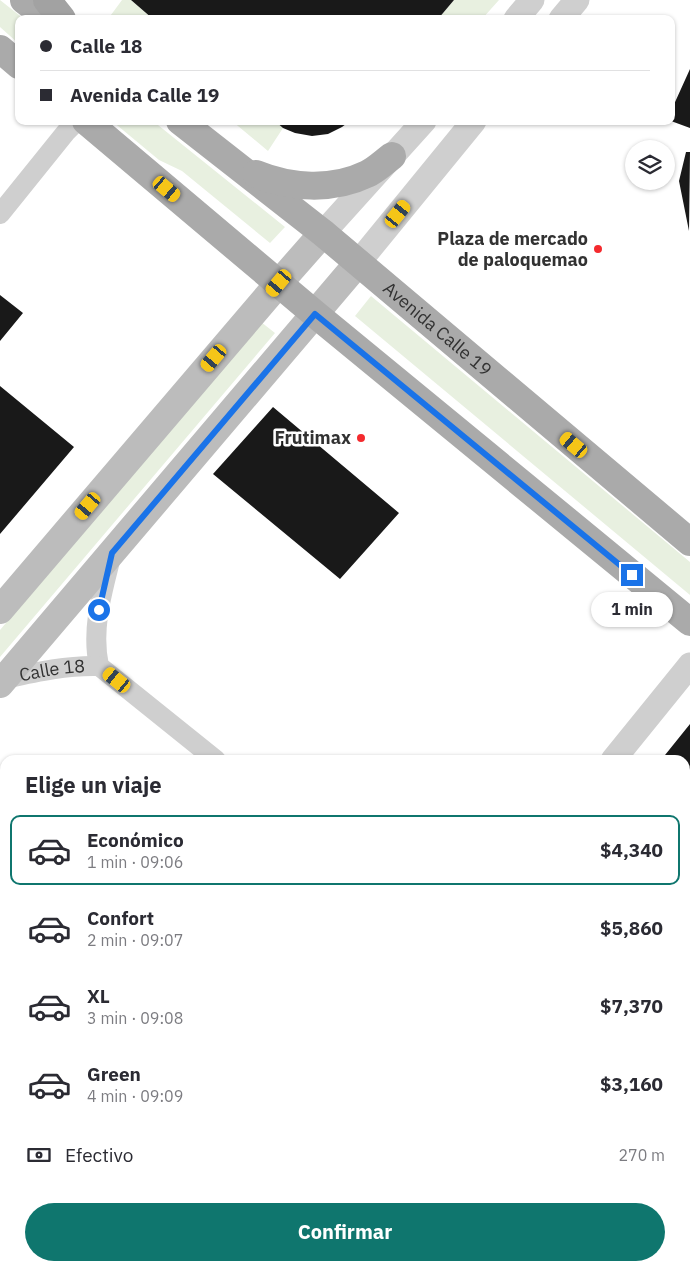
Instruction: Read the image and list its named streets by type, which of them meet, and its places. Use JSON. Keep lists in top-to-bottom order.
{
  "streets": {
    "main road": ["Avenida Calle 19"],
    "street": ["Calle 18"]
  },
  "places": ["Plaza de mercado de paloquemao", "Frutimax"],
  "page": {
    "banner": ["Calle 18", "Avenida Calle 19"],
    "bubble": "1 min",
    "heading": "Elige un viaje",
    "list": [
      {
        "name": "Económico",
        "note": "1 min · 09:06",
        "value": "$4,340"
      },
      {
        "name": "Confort",
        "note": "2 min · 09:07",
        "value": "$5,860"
      },
      {
        "name": "XL",
        "note": "3 min · 09:08",
        "value": "$7,370"
      },
      {
        "name": "Green",
        "note": "4 min · 09:09",
        "value": "$3,160"
      }
    ],
    "pay": ["Efectivo", "270 m"],
    "buttons": "Confirmar"
  }
}
